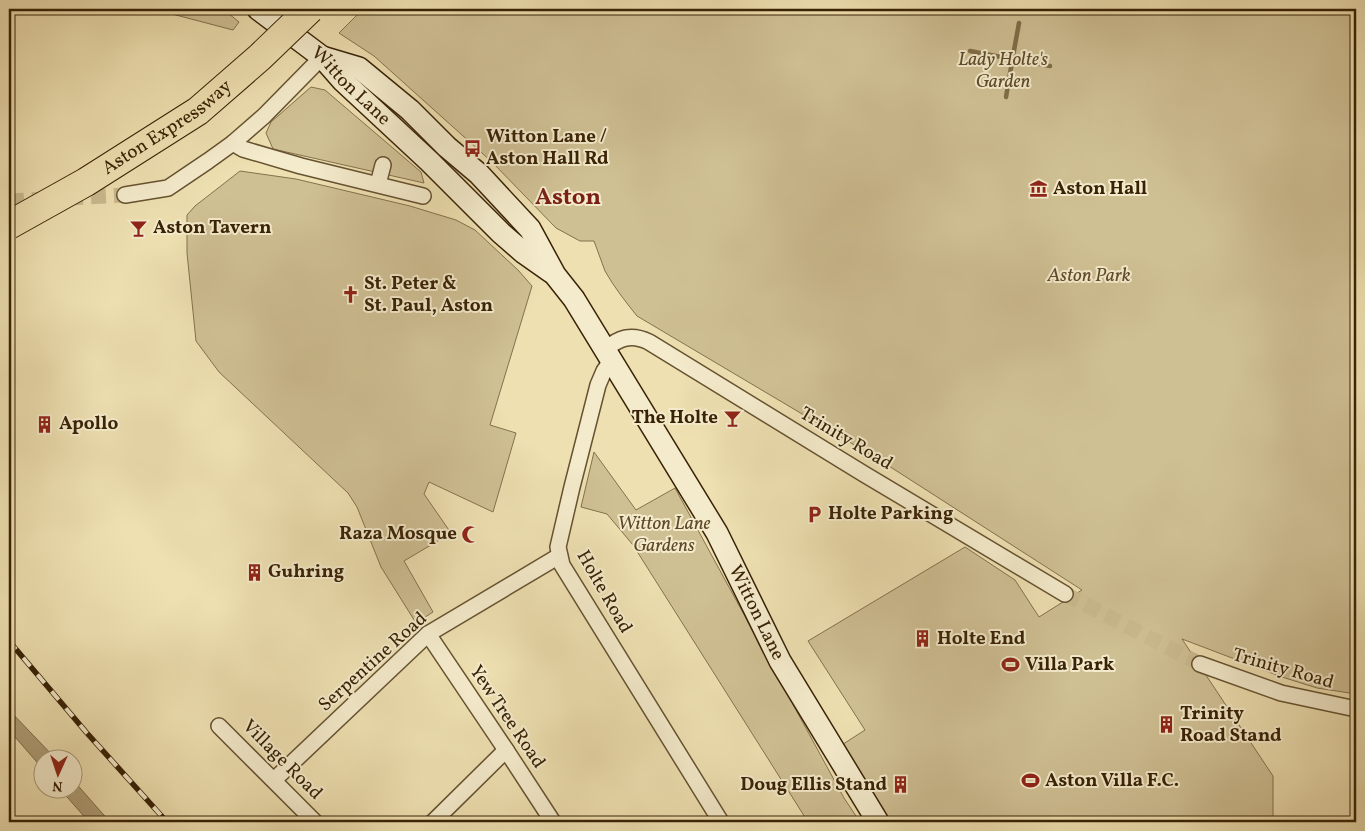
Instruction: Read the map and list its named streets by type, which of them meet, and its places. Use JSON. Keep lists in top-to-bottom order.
{
  "streets": {
    "highway": ["Aston Expressway"],
    "main road": ["Witton Lane"],
    "street": [
      "Trinity Road",
      "Holte Road",
      "Serpentine Road",
      "Yew Tree Road",
      "Village Road"
    ]
  },
  "crossings": [
    ["Witton Lane", "Trinity Road"],
    ["Witton Lane", "Holte Road"],
    ["Trinity Road", "Holte Road"],
    ["Holte Road", "Serpentine Road"],
    ["Serpentine Road", "Yew Tree Road"],
    ["Serpentine Road", "Village Road"]
  ],
  "districts": ["Aston"],
  "parks": ["Lady Holte's Garden", "Aston Park", "Witton Lane Gardens"],
  "places": {
    "bus stop": ["Witton Lane / Aston Hall Rd"],
    "museum": ["Aston Hall"],
    "bar": ["Aston Tavern", "The Holte"],
    "church": ["St. Peter & St. Paul, Aston"],
    "building": [
      "Apollo",
      "Guhring",
      "Holte End",
      "Trinity Road Stand",
      "Doug Ellis Stand"
    ],
    "parking": ["Holte Parking"],
    "mosque": ["Raza Mosque"],
    "sports": ["Villa Park", "Aston Villa F.C."]
  },
  "north": "bottom"
}
